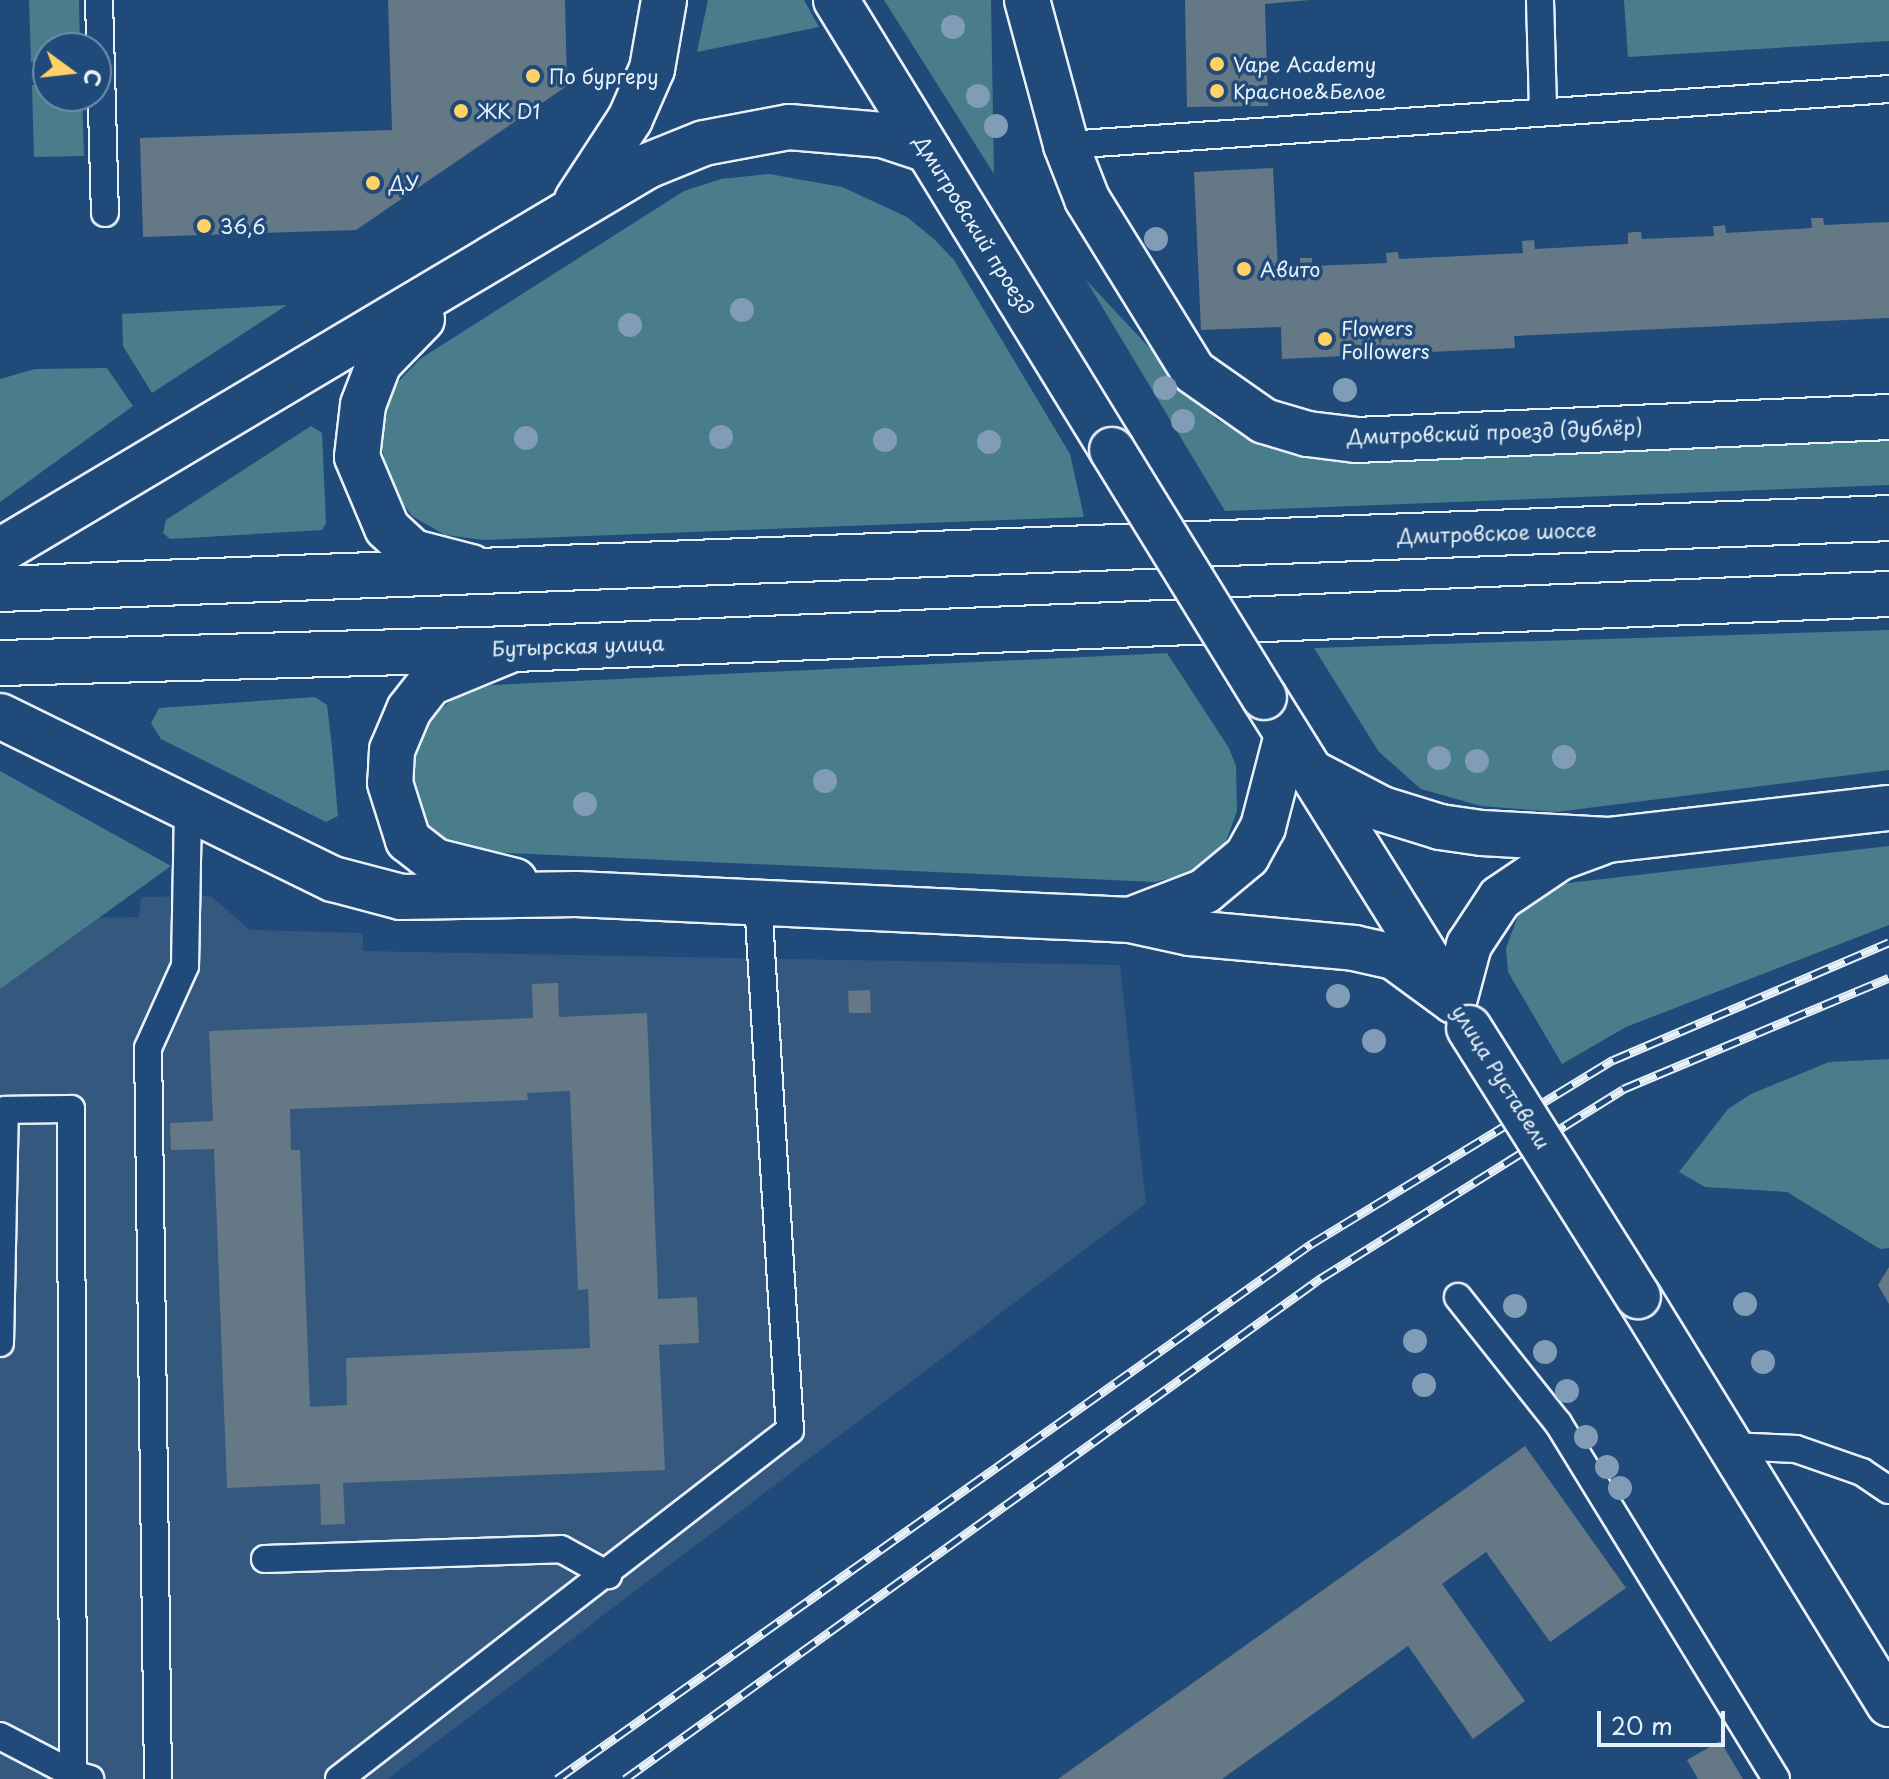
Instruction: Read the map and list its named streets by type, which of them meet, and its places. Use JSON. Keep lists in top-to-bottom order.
{
  "streets": {
    "main road": [
      "Дмитровский проезд",
      "Дмитровский проезд (дублёр)",
      "Дмитровское шоссе",
      "Бутырская улица",
      "улица Руставели"
    ]
  },
  "crossings": [
    ["Дмитровский проезд", "улица Руставели"]
  ],
  "places": [
    "Vape Academy",
    "По бургеру",
    "Красное&Белое",
    "ЖК D1",
    "ДУ",
    "36,6",
    "Авито",
    "Flowers Followers"
  ],
  "scale_bar": "20 m",
  "north": "right"
}
